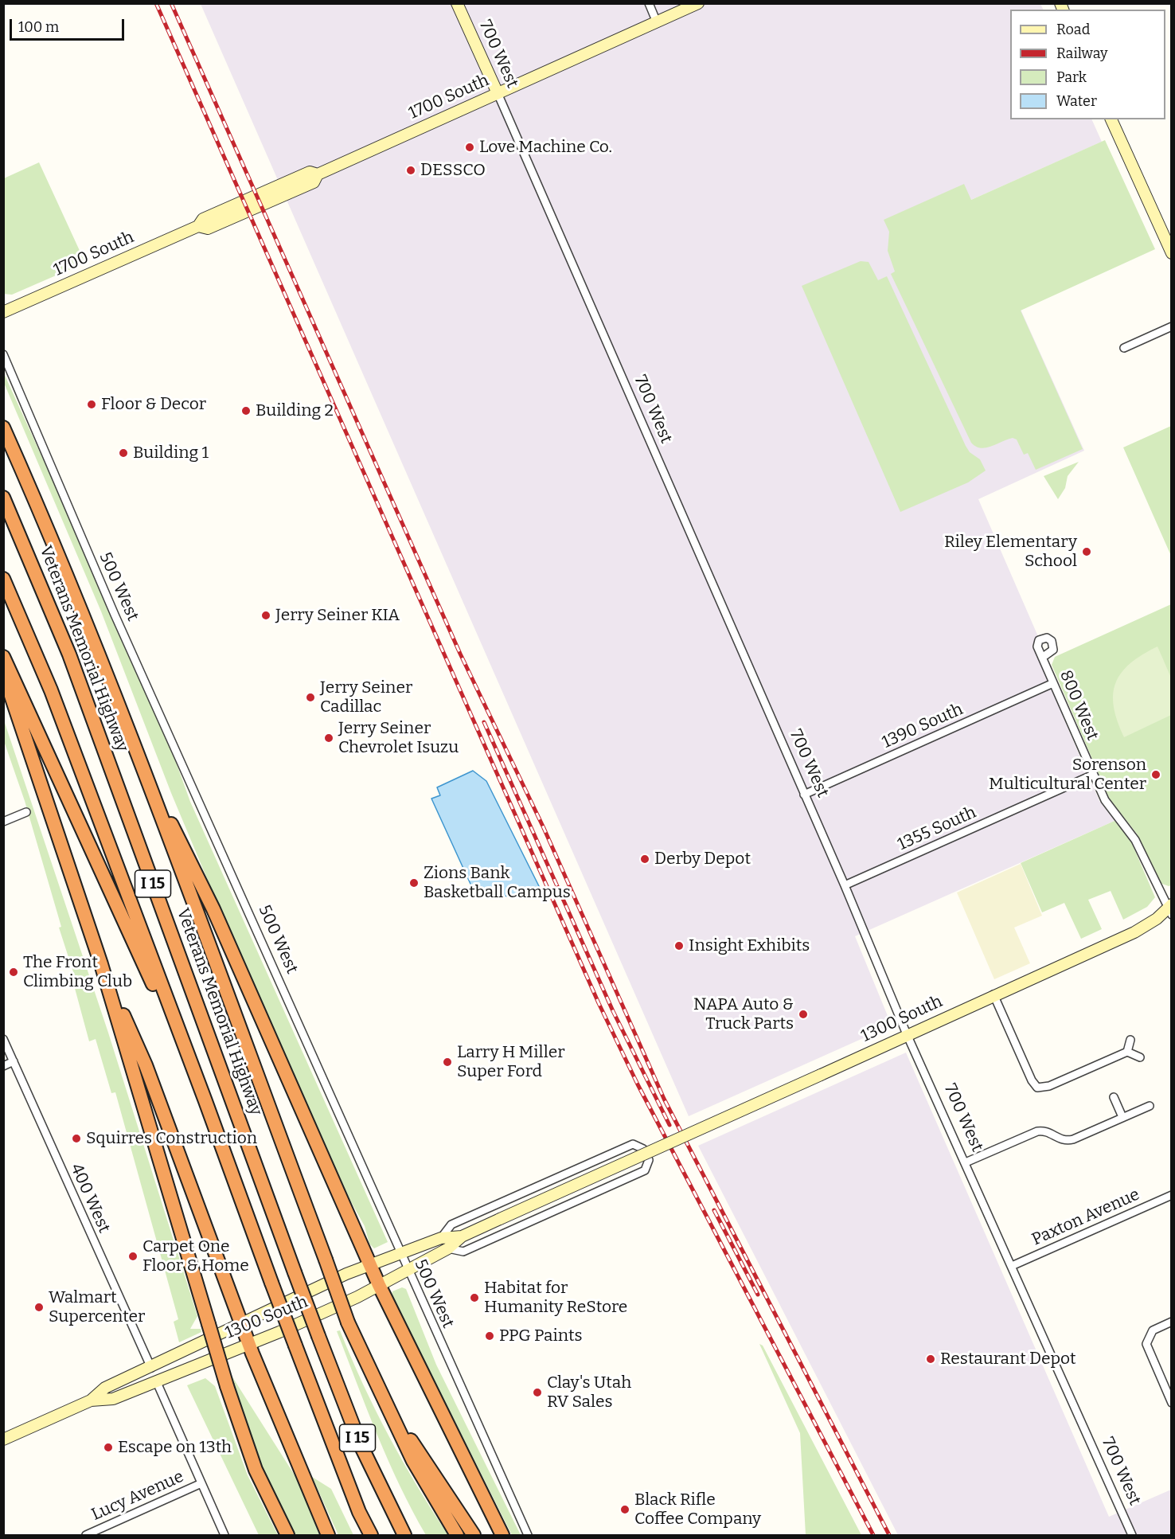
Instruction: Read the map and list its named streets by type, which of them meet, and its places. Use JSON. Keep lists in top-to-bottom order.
{
  "streets": {
    "highway": ["Veterans Memorial Highway", "I 15"],
    "main road": ["700 West", "1700 South", "1300 South"],
    "street": [
      "500 West",
      "800 West",
      "1390 South",
      "1355 South",
      "400 West",
      "Paxton Avenue",
      "Lucy Avenue"
    ]
  },
  "crossings": [
    ["700 West", "1700 South"],
    ["700 West", "1390 South"],
    ["700 West", "1355 South"],
    ["700 West", "1300 South"],
    ["700 West", "Paxton Avenue"],
    ["500 West", "1300 South"],
    ["800 West", "1390 South"],
    ["800 West", "1355 South"],
    ["800 West", "1300 South"],
    ["1300 South", "400 West"]
  ],
  "places": [
    "Love Machine Co.",
    "DESSCO",
    "Floor & Decor",
    "Building 2",
    "Building 1",
    "Riley Elementary School",
    "Jerry Seiner KIA",
    "Jerry Seiner Cadillac",
    "Jerry Seiner Chevrolet Isuzu",
    "Sorenson Multicultural Center",
    "Derby Depot",
    "Zions Bank Basketball Campus",
    "Insight Exhibits",
    "The Front Climbing Club",
    "NAPA Auto & Truck Parts",
    "Larry H Miller Super Ford",
    "Squirres Construction",
    "Carpet One Floor & Home",
    "Habitat for Humanity ReStore",
    "Walmart Supercenter",
    "PPG Paints",
    "Restaurant Depot",
    "Clay's Utah RV Sales",
    "Escape on 13th",
    "Black Rifle Coffee Company"
  ],
  "legend": [
    "Road",
    "Railway",
    "Park",
    "Water"
  ],
  "scale_bar": "100 m"
}
